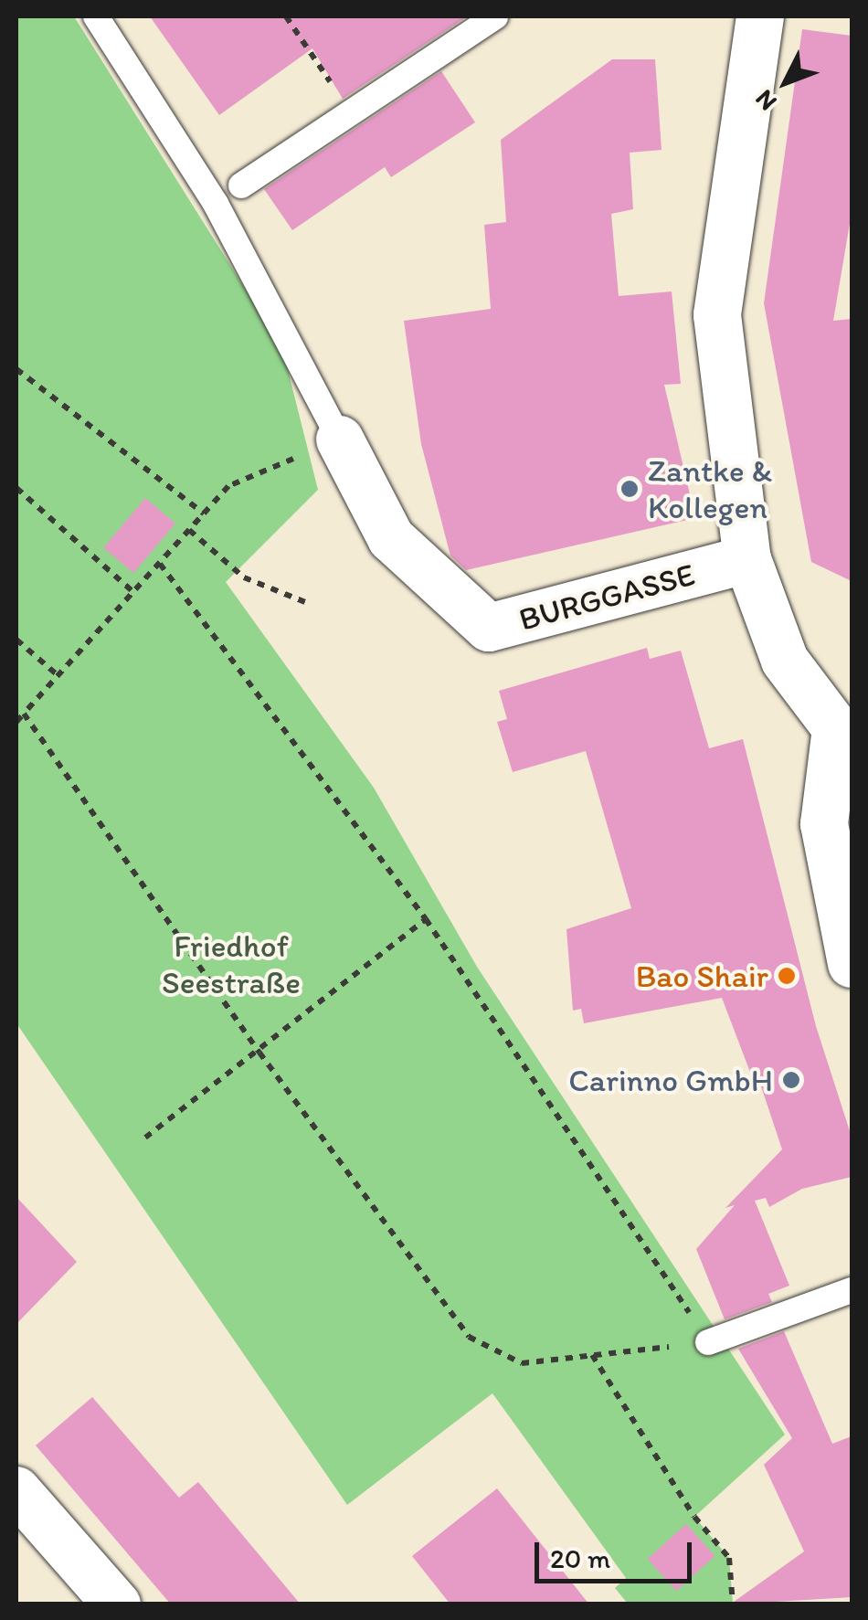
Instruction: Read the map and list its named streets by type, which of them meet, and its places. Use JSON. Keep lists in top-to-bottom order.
{
  "streets": {
    "street": ["BURGGASSE"]
  },
  "parks": ["Friedhof Seestraße"],
  "places": ["Zantke & Kollegen", "Bao Shair", "Carinno GmbH"],
  "scale_bar": "20 m",
  "north": "bottom left"
}
